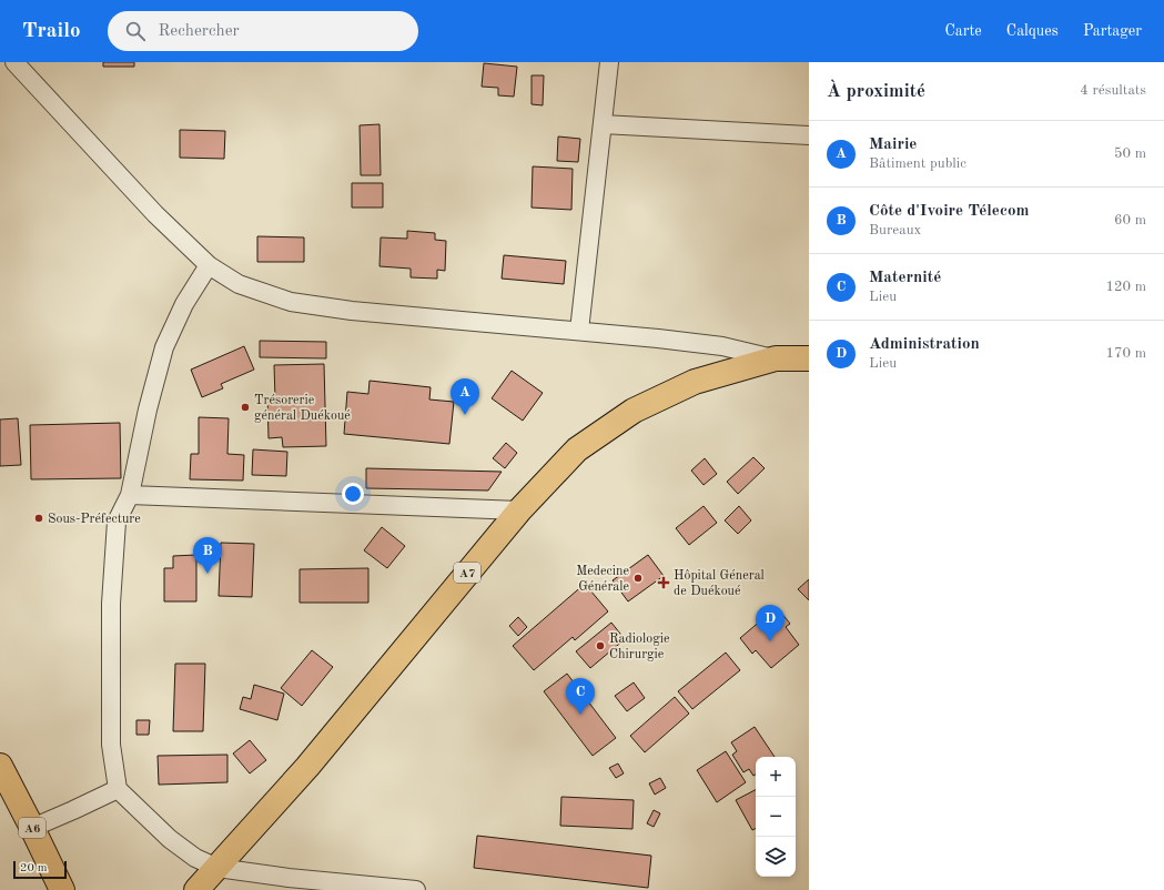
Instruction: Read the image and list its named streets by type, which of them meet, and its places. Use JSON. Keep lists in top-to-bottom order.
{
  "streets": {
    "highway": ["A7", "A6"]
  },
  "places": {
    "other": [
      "Trésorerie général Duékoué",
      "Sous-Préfecture",
      "Medecine Générale",
      "Radiologie Chirurgie"
    ],
    "health": ["Hôpital Géneral de Duékoué"]
  },
  "scale_bar": "20 m",
  "page": {
    "header": "Trailo",
    "search": "Rechercher",
    "nav": ["Carte", "Calques", "Partager"],
    "heading": ["À proximité", "4 résultats"],
    "list": [
      {
        "mark": "A",
        "name": "Mairie",
        "note": "Bâtiment public",
        "value": "50 m"
      },
      {
        "mark": "B",
        "name": "Côte d'Ivoire Télecom",
        "note": "Bureaux",
        "value": "60 m"
      },
      {
        "mark": "C",
        "name": "Maternité",
        "note": "Lieu",
        "value": "120 m"
      },
      {
        "mark": "D",
        "name": "Administration",
        "note": "Lieu",
        "value": "170 m"
      }
    ],
    "pins": [
      "A",
      "B",
      "D",
      "C"
    ],
    "map_buttons": ["+", "−"],
    "scale": "20 m"
  }
}
